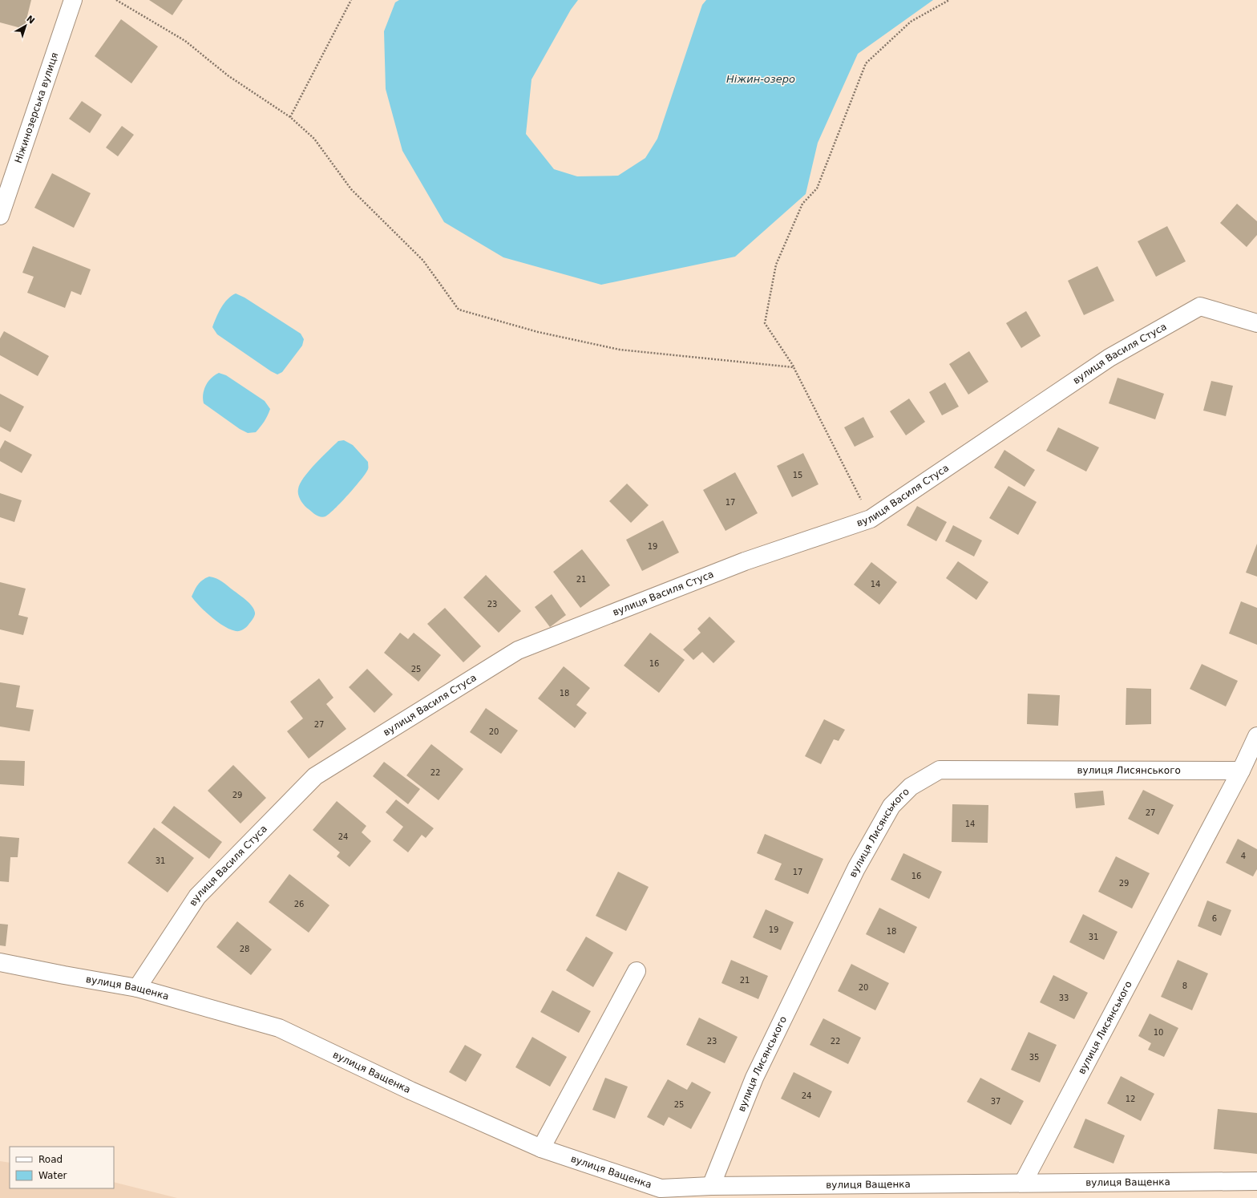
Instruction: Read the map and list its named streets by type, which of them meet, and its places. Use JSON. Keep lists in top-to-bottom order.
{
  "streets": {
    "street": [
      "Ніжинозерська вулиця",
      "вулиця Василя Стуса",
      "вулиця Лисянського",
      "вулиця Ващенка"
    ]
  },
  "crossings": [
    ["вулиця Василя Стуса", "вулиця Ващенка"],
    ["вулиця Лисянського", "вулиця Ващенка"]
  ],
  "water": ["Ніжин-озеро"],
  "house_numbers": [
    "15",
    "17",
    "19",
    "21",
    "14",
    "23",
    "16",
    "25",
    "18",
    "27",
    "20",
    "22",
    "29",
    "27",
    "14",
    "24",
    "4",
    "31",
    "17",
    "16",
    "29",
    "26",
    "6",
    "19",
    "18",
    "31",
    "28",
    "21",
    "8",
    "20",
    "33",
    "10",
    "23",
    "22",
    "35",
    "24",
    "12",
    "37",
    "25"
  ],
  "legend": ["Road", "Water"],
  "north": "top right"
}
